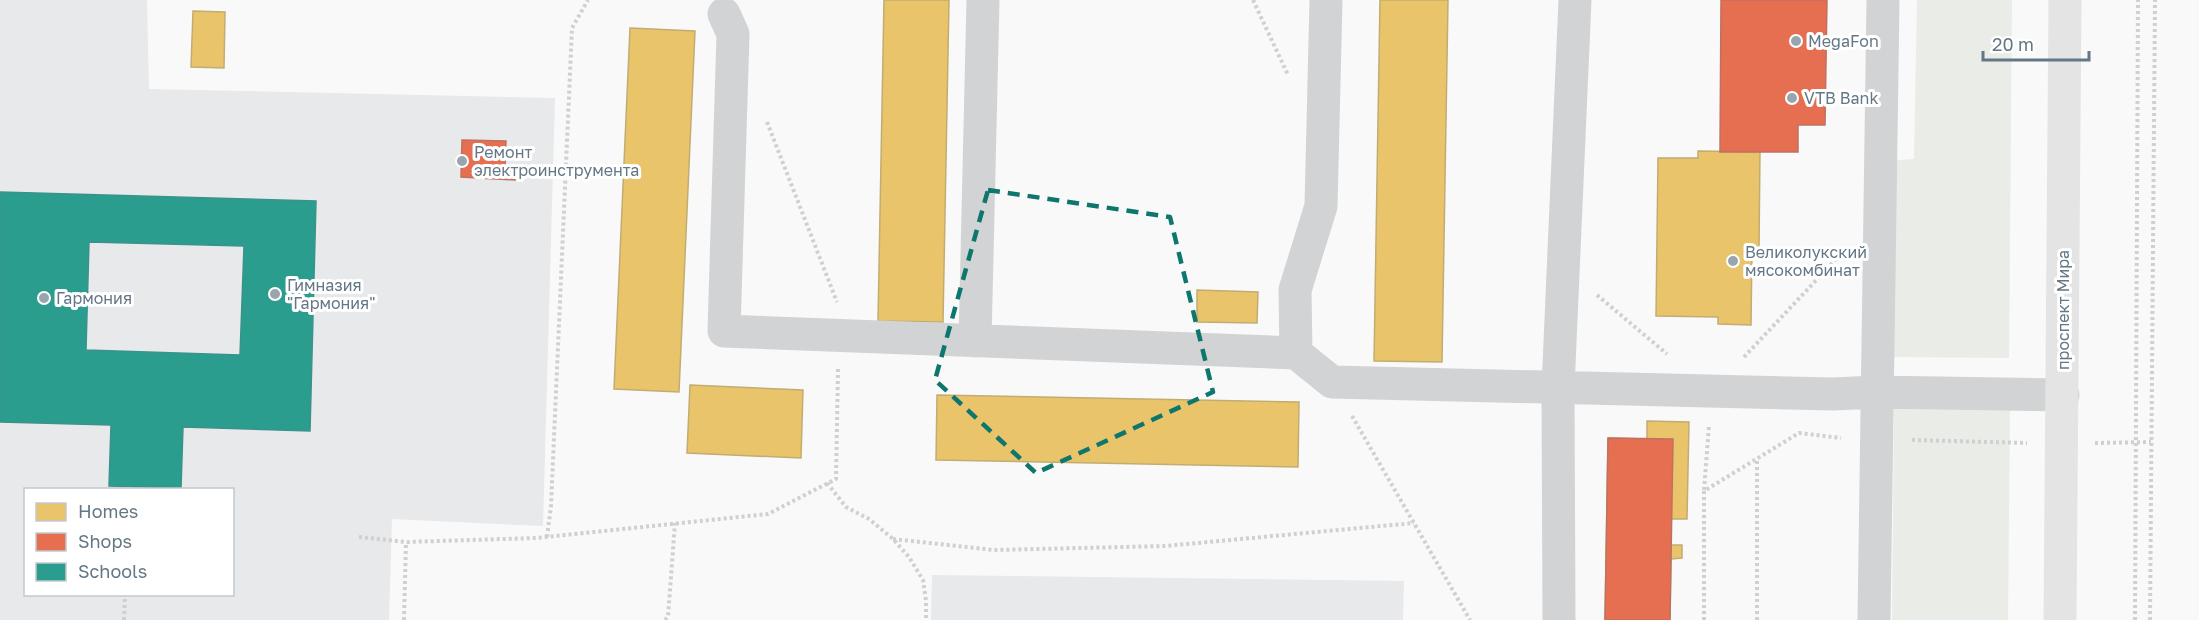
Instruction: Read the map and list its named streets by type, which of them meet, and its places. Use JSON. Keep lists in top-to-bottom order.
{
  "streets": {
    "main road": ["проспект Мира"]
  },
  "places": [
    "MegaFon",
    "VTB Bank",
    "Ремонт электроинструмента",
    "Великолукский мясокомбинат",
    "Гимназия \"Гармония\"",
    "Гармония"
  ],
  "legend": ["Homes", "Shops", "Schools"],
  "scale_bar": "20 m"
}
